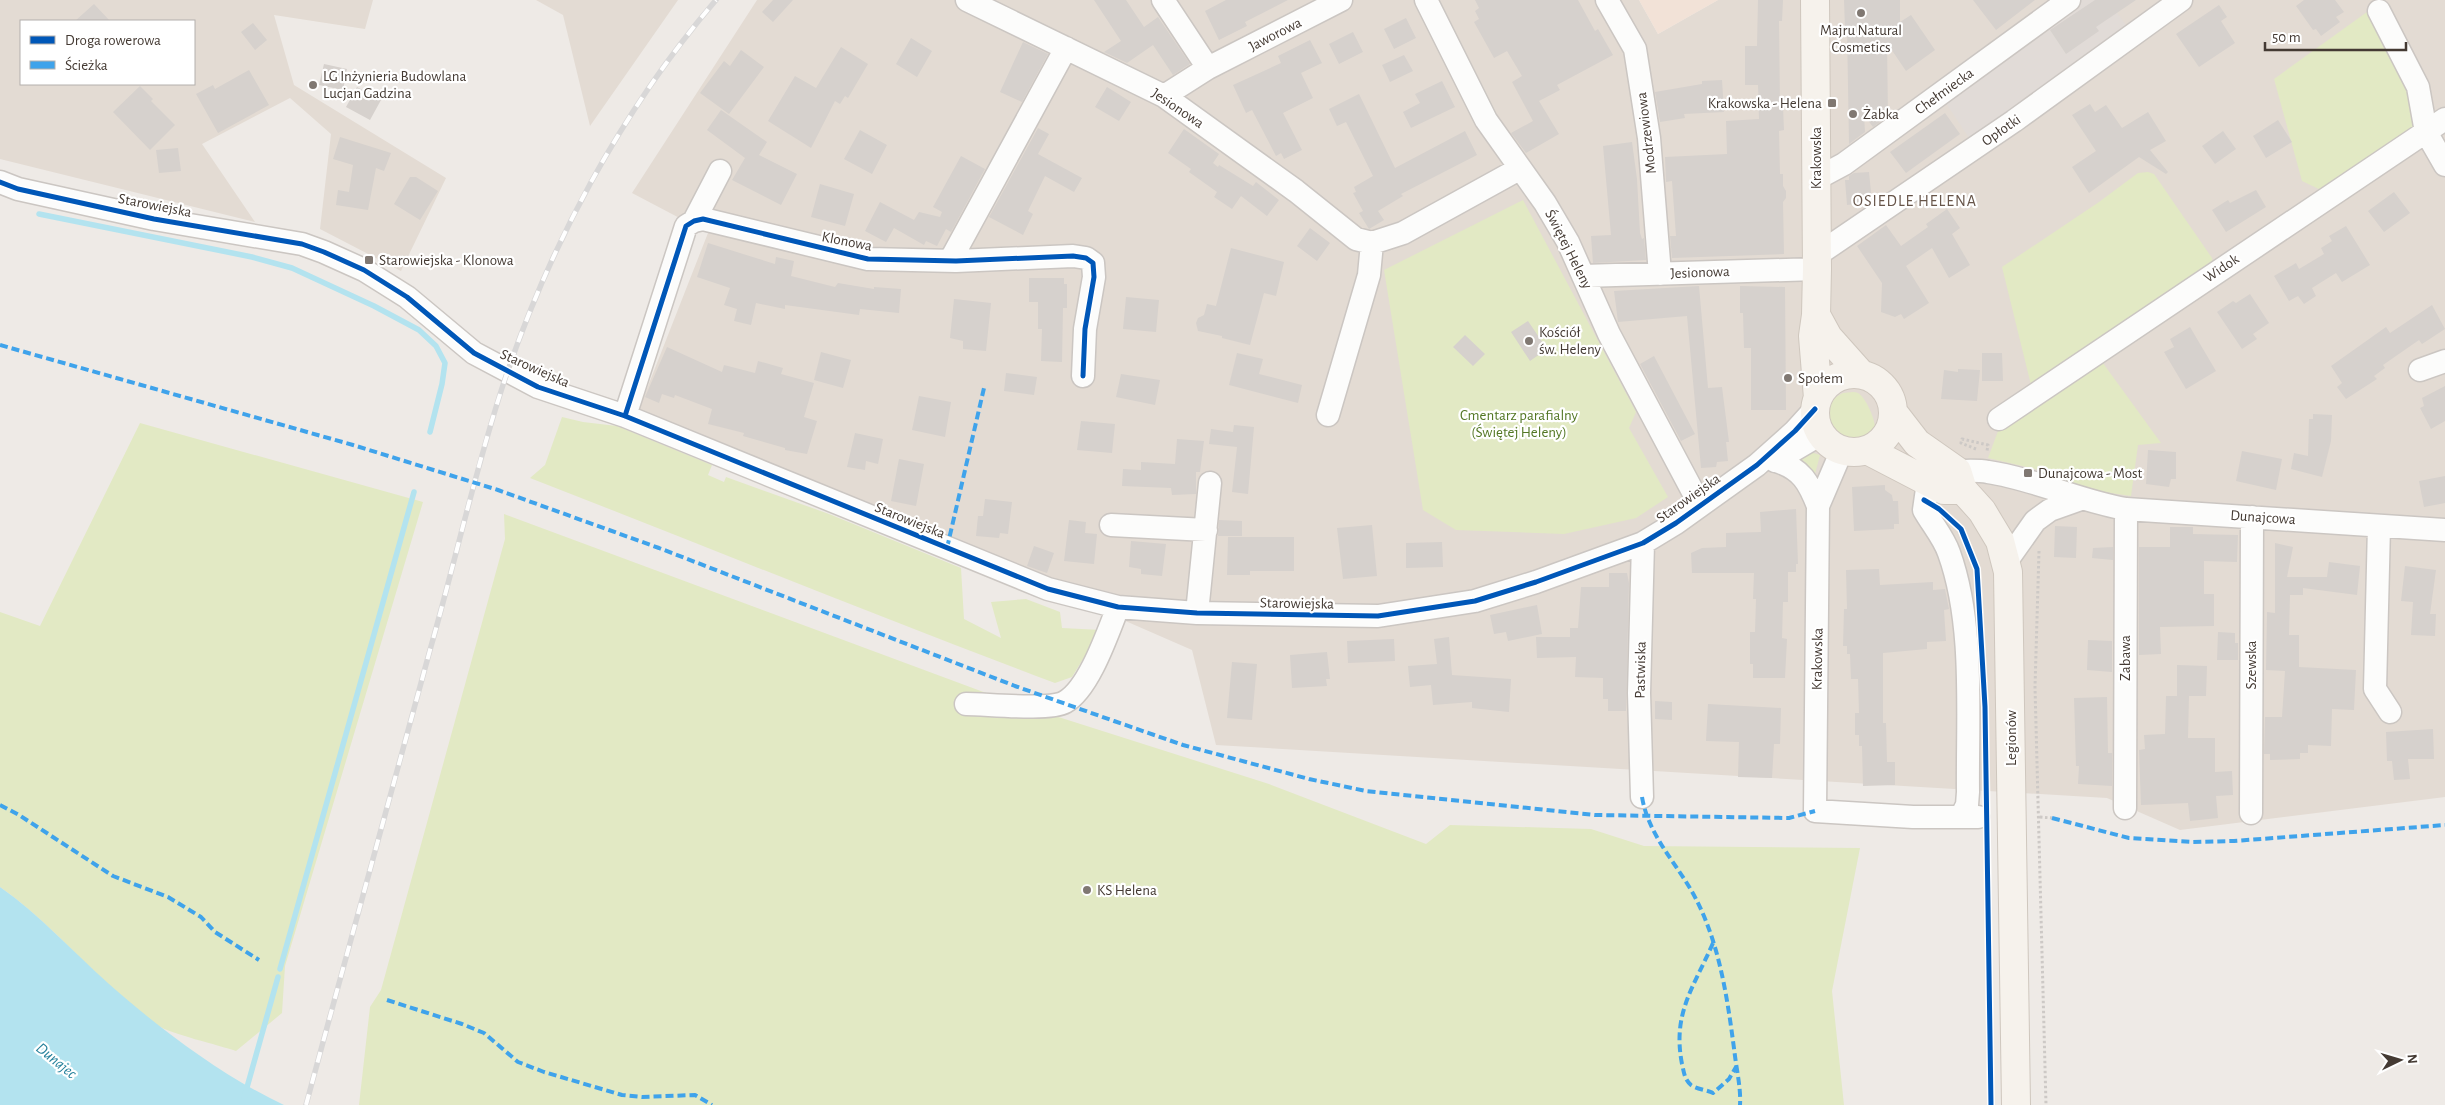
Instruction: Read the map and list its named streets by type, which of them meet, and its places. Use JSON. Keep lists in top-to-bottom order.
{
  "streets": {
    "main road": ["Krakowska", "Legionów"],
    "street": [
      "Jaworowa",
      "Chełmiecka",
      "Jesionowa",
      "Opłotki",
      "Modrzewiowa",
      "Starowiejska",
      "Klonowa",
      "Świętej Heleny",
      "Widok",
      "Dunajcowa",
      "Zabawa",
      "Szewska",
      "Pastwiska"
    ]
  },
  "crossings": [
    ["Jaworowa", "Jesionowa"],
    ["Chełmiecka", "Krakowska"],
    ["Jesionowa", "Opłotki"],
    ["Jesionowa", "Modrzewiowa"],
    ["Jesionowa", "Krakowska"],
    ["Jesionowa", "Świętej Heleny"],
    ["Opłotki", "Krakowska"],
    ["Krakowska", "Starowiejska"],
    ["Starowiejska", "Świętej Heleny"],
    ["Starowiejska", "Pastwiska"],
    ["Dunajcowa", "Zabawa"],
    ["Dunajcowa", "Szewska"],
    ["Dunajcowa", "Legionów"]
  ],
  "districts": ["OSIEDLE HELENA"],
  "water": ["Dunajec"],
  "parks": ["Cmentarz parafialny (Świętej Heleny)"],
  "places": {
    "other": [
      "Majru Natural Cosmetics",
      "LG Inżynieria Budowlana Lucjan Gadzina",
      "Żabka",
      "Kościół św. Heleny",
      "Społem",
      "KS Helena"
    ],
    "transit": ["Krakowska - Helena", "Starowiejska - Klonowa", "Dunajcowa - Most"]
  },
  "legend": ["Droga rowerowa", "Ścieżka"],
  "scale_bar": "50 m",
  "north": "right"
}
